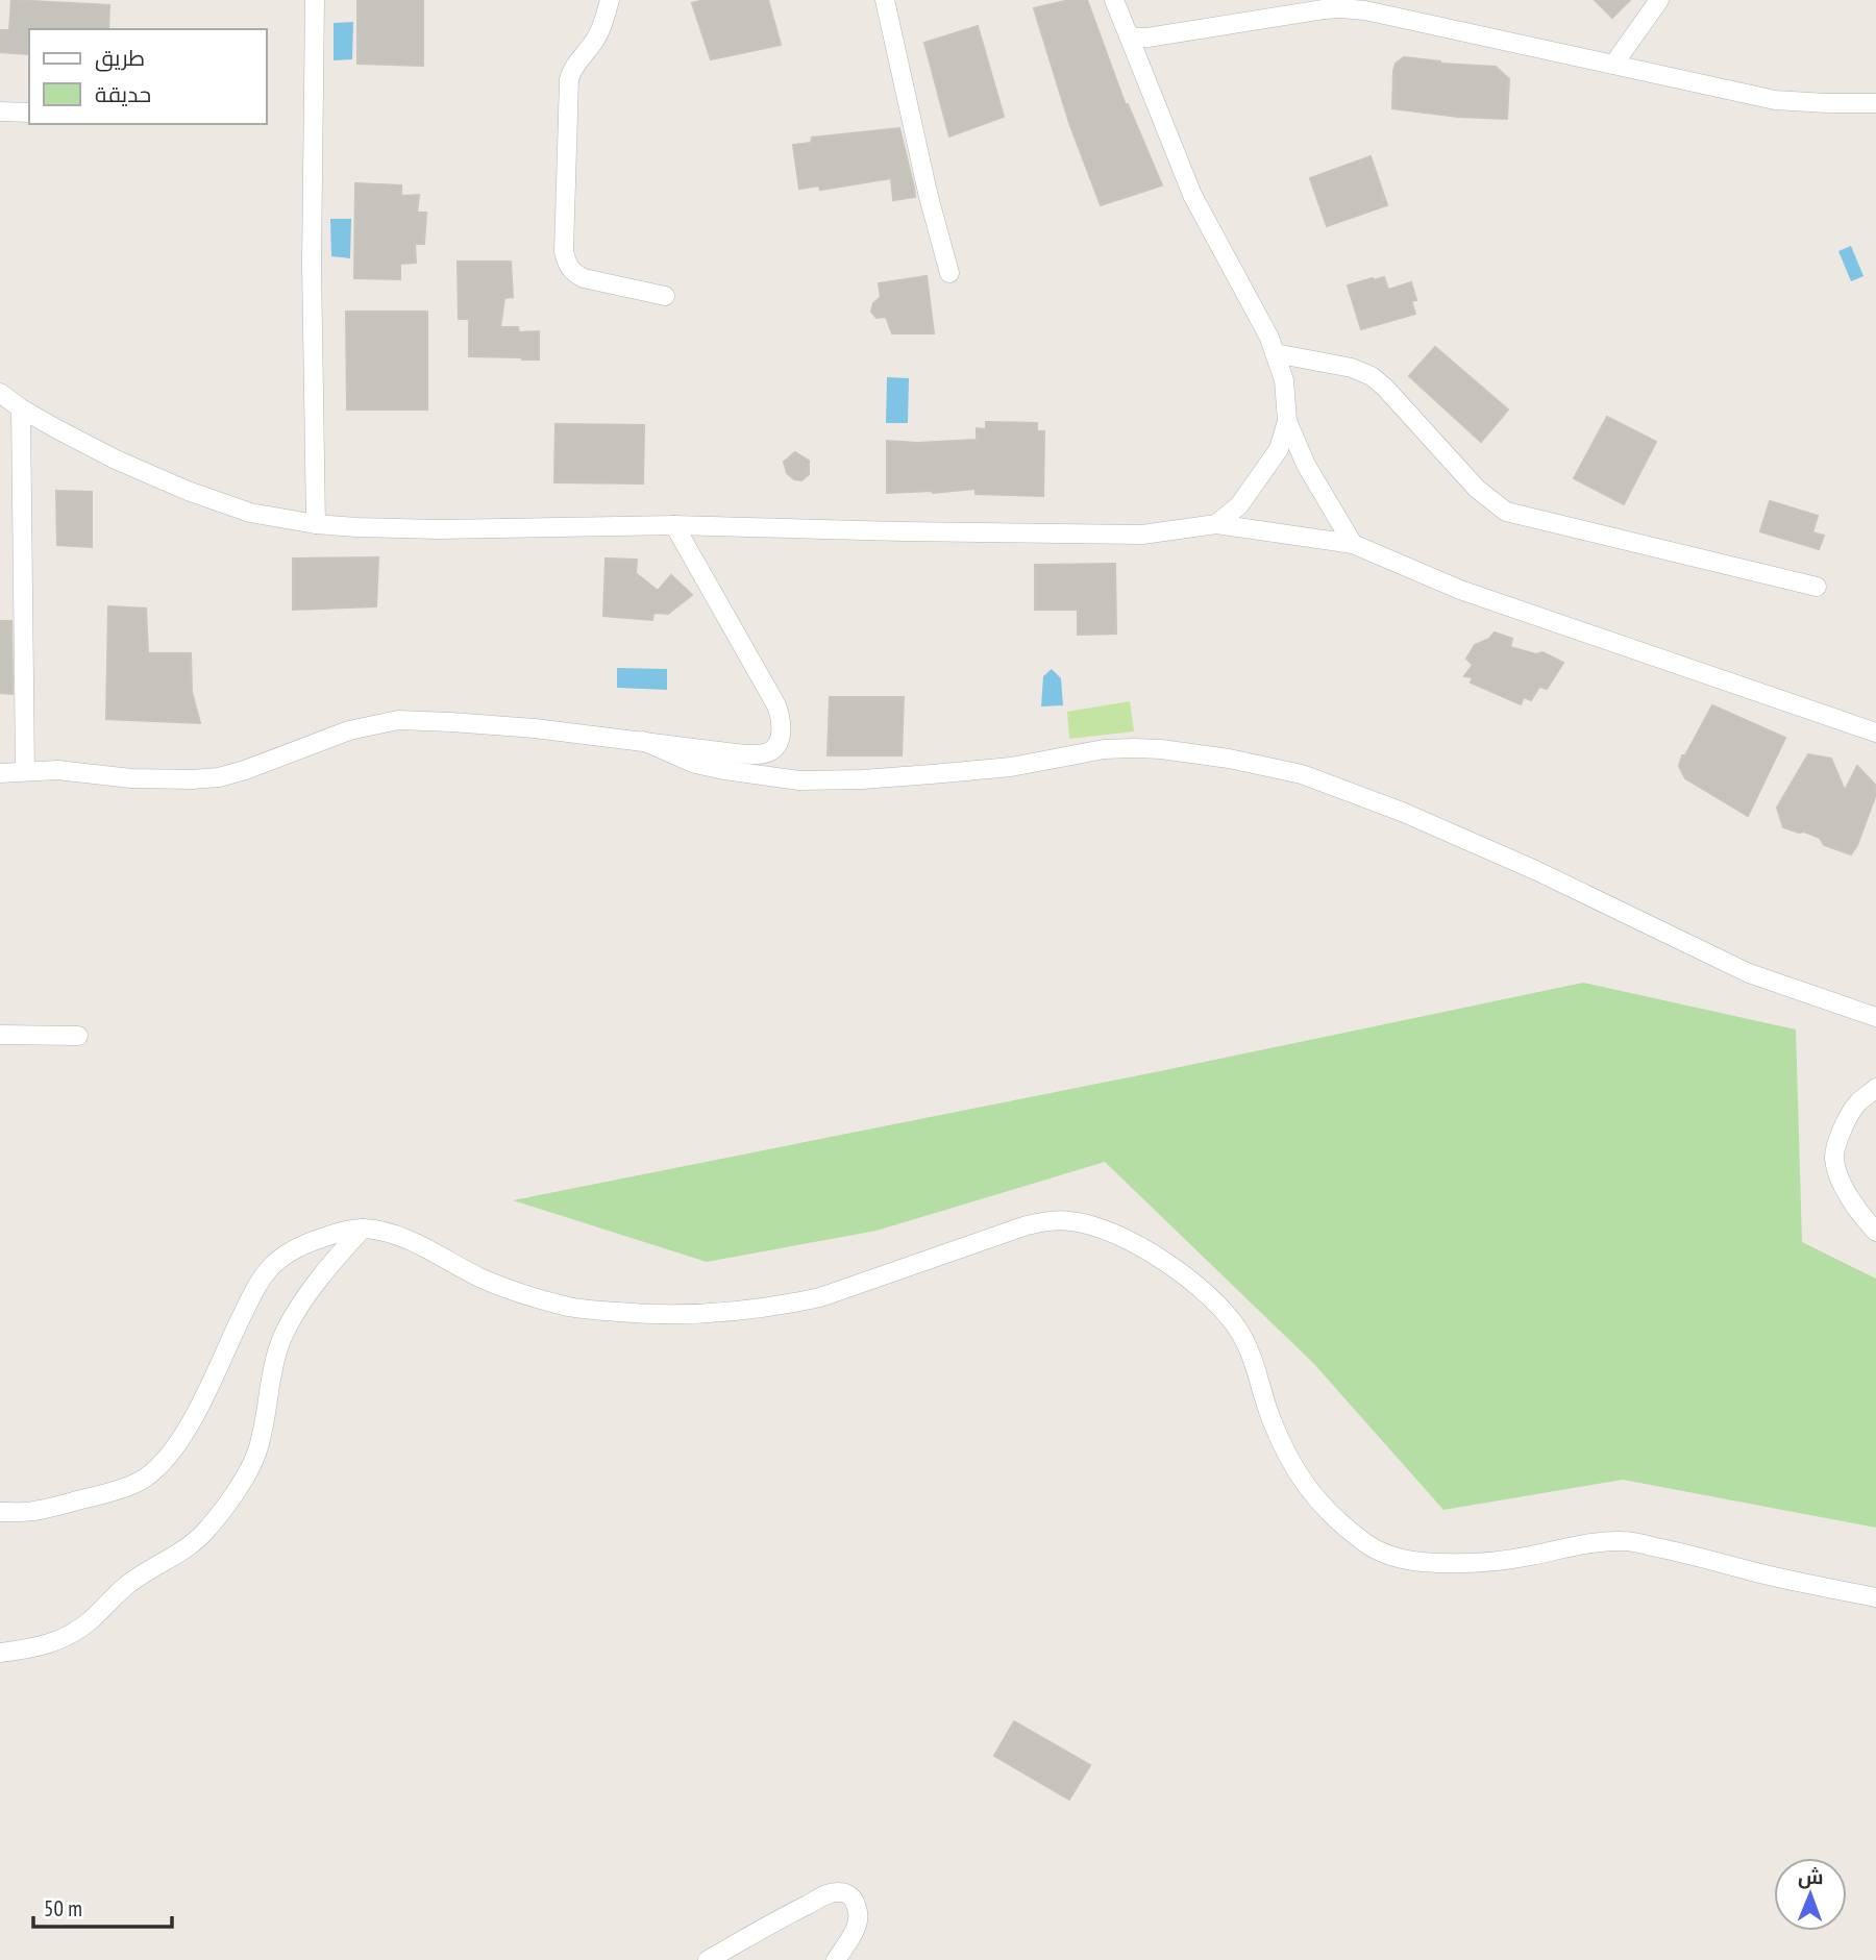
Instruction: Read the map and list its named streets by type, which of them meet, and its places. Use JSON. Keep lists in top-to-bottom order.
{
  "legend": ["طريق", "حديقة"],
  "scale_bar": "50 m",
  "north": "top"
}
